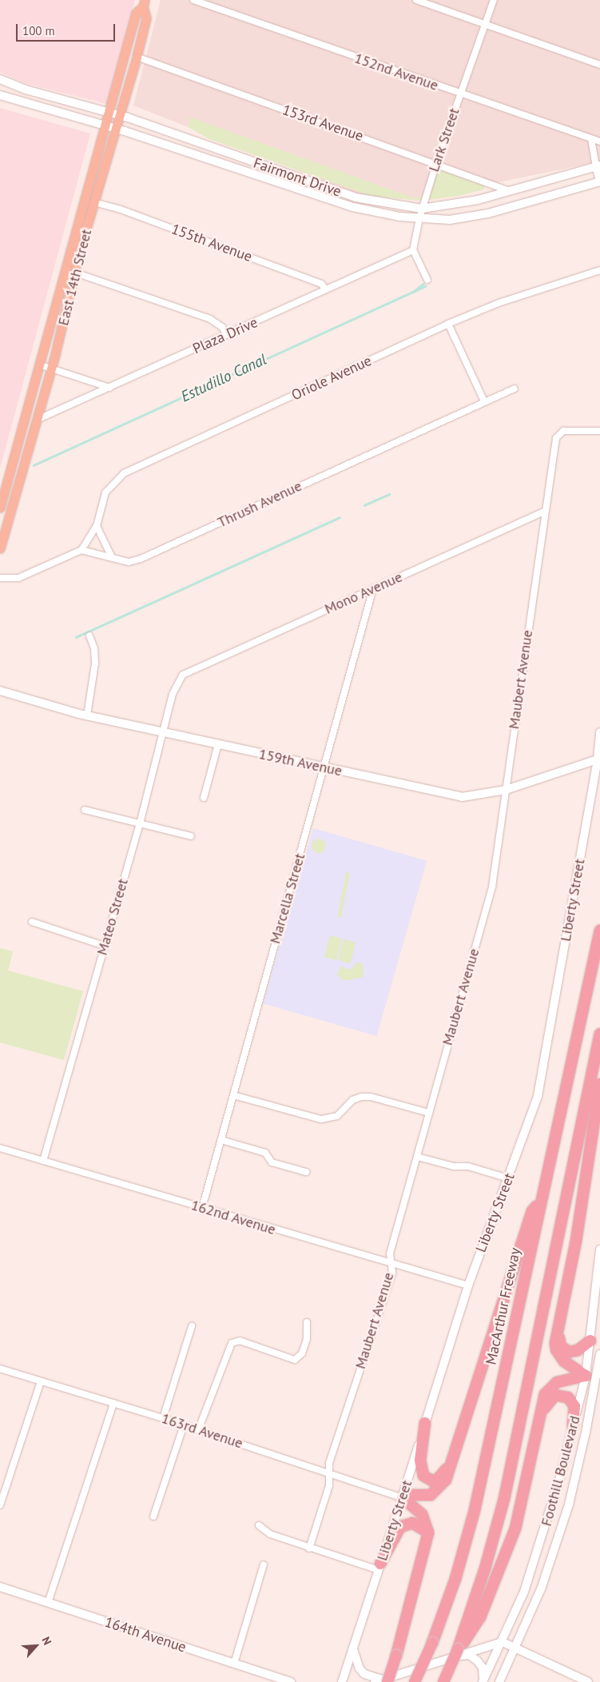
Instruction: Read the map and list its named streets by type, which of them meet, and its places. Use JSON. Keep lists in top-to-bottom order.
{
  "streets": {
    "highway": ["MacArthur Freeway"],
    "main road": ["East 14th Street"],
    "street": [
      "152nd Avenue",
      "153rd Avenue",
      "Lark Street",
      "Fairmont Drive",
      "155th Avenue",
      "Plaza Drive",
      "Oriole Avenue",
      "Thrush Avenue",
      "Mono Avenue",
      "Maubert Avenue",
      "159th Avenue",
      "Marcella Street",
      "Liberty Street",
      "Mateo Street",
      "162nd Avenue",
      "163rd Avenue",
      "Foothill Boulevard",
      "164th Avenue"
    ]
  },
  "crossings": [
    ["152nd Avenue", "Lark Street"],
    ["153rd Avenue", "Lark Street"],
    ["153rd Avenue", "Fairmont Drive"],
    ["153rd Avenue", "East 14th Street"],
    ["Lark Street", "Fairmont Drive"],
    ["Lark Street", "Plaza Drive"],
    ["Fairmont Drive", "East 14th Street"],
    ["155th Avenue", "East 14th Street"],
    ["155th Avenue", "Plaza Drive"],
    ["East 14th Street", "Plaza Drive"],
    ["Oriole Avenue", "Thrush Avenue"],
    ["Mono Avenue", "Maubert Avenue"],
    ["Mono Avenue", "Marcella Street"],
    ["Mono Avenue", "Mateo Street"],
    ["Maubert Avenue", "159th Avenue"],
    ["Maubert Avenue", "162nd Avenue"],
    ["Maubert Avenue", "163rd Avenue"],
    ["159th Avenue", "Marcella Street"],
    ["159th Avenue", "Liberty Street"],
    ["159th Avenue", "Mateo Street"],
    ["Marcella Street", "162nd Avenue"],
    ["Liberty Street", "162nd Avenue"],
    ["Liberty Street", "163rd Avenue"],
    ["Mateo Street", "162nd Avenue"]
  ],
  "water": ["Estudillo Canal"],
  "scale_bar": "100 m",
  "north": "top right"
}
